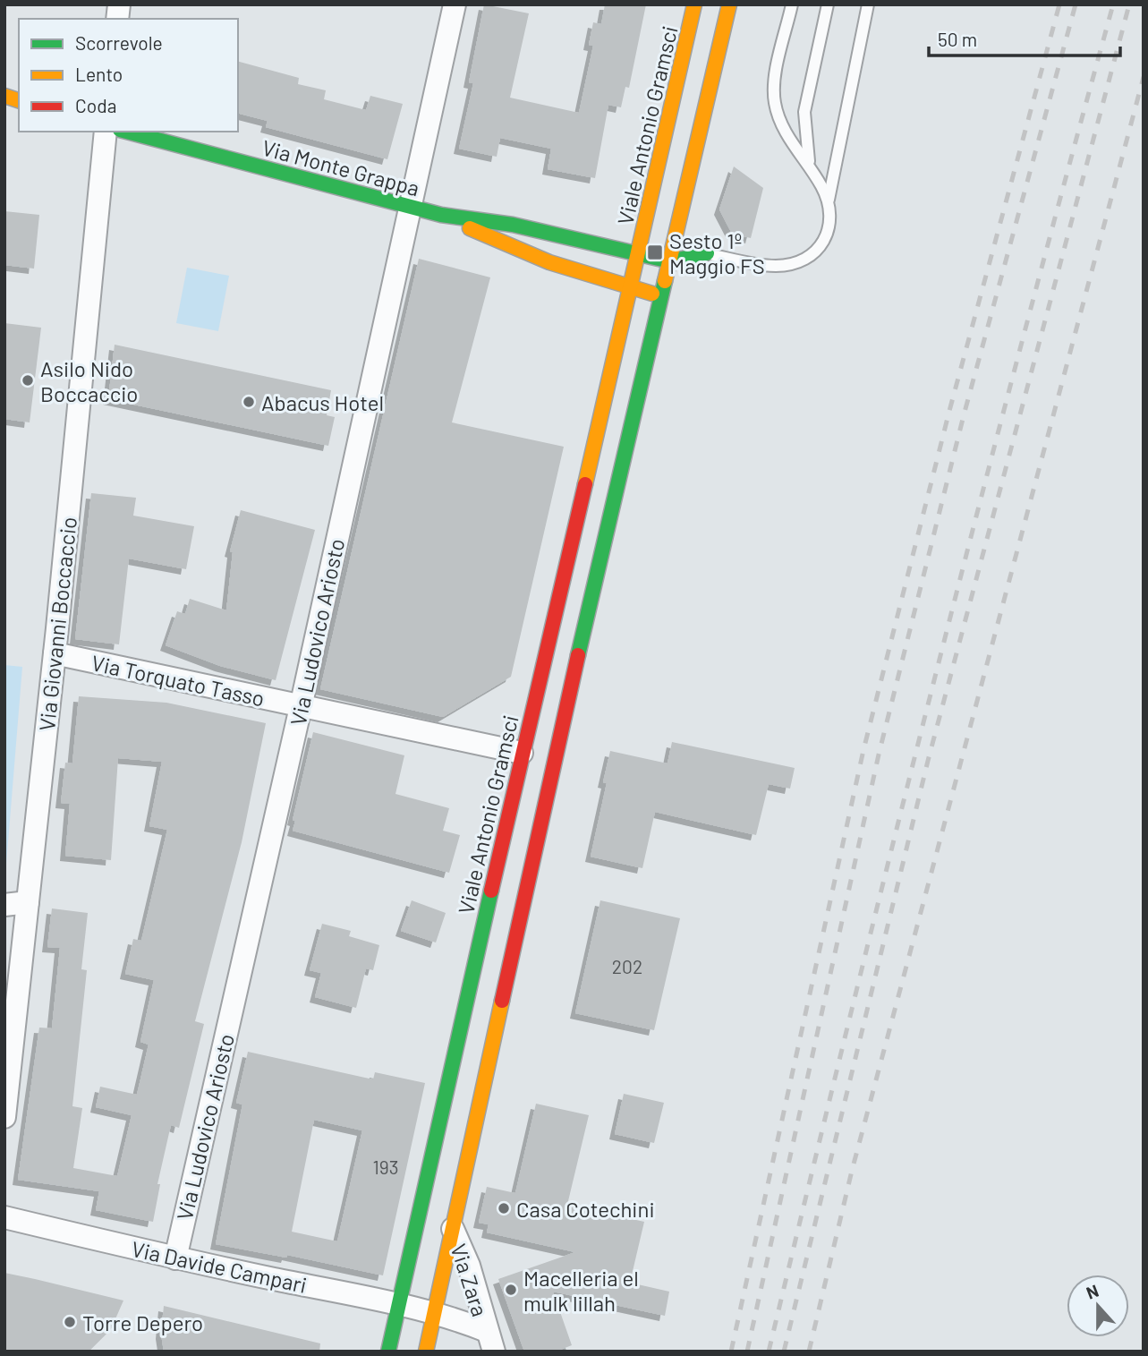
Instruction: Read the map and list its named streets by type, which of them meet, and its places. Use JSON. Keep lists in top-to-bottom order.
{
  "streets": {
    "main road": ["Viale Antonio Gramsci", "Via Monte Grappa"],
    "street": [
      "Via Giovanni Boccaccio",
      "Via Ludovico Ariosto",
      "Via Torquato Tasso",
      "Via Davide Campari",
      "Via Zara"
    ]
  },
  "crossings": [
    ["Viale Antonio Gramsci", "Via Torquato Tasso"],
    ["Viale Antonio Gramsci", "Via Davide Campari"],
    ["Via Monte Grappa", "Via Ludovico Ariosto"],
    ["Via Giovanni Boccaccio", "Via Torquato Tasso"],
    ["Via Ludovico Ariosto", "Via Torquato Tasso"],
    ["Via Ludovico Ariosto", "Via Davide Campari"],
    ["Via Davide Campari", "Via Zara"]
  ],
  "places": {
    "transit": ["Sesto 1º Maggio FS"],
    "other": [
      "Asilo Nido Boccaccio",
      "Abacus Hotel",
      "Casa Cotechini",
      "Macelleria el mulk lillah",
      "Torre Depero"
    ]
  },
  "house_numbers": ["202", "193"],
  "legend": ["Scorrevole", "Lento", "Coda"],
  "scale_bar": "50 m",
  "north": "top"
}
